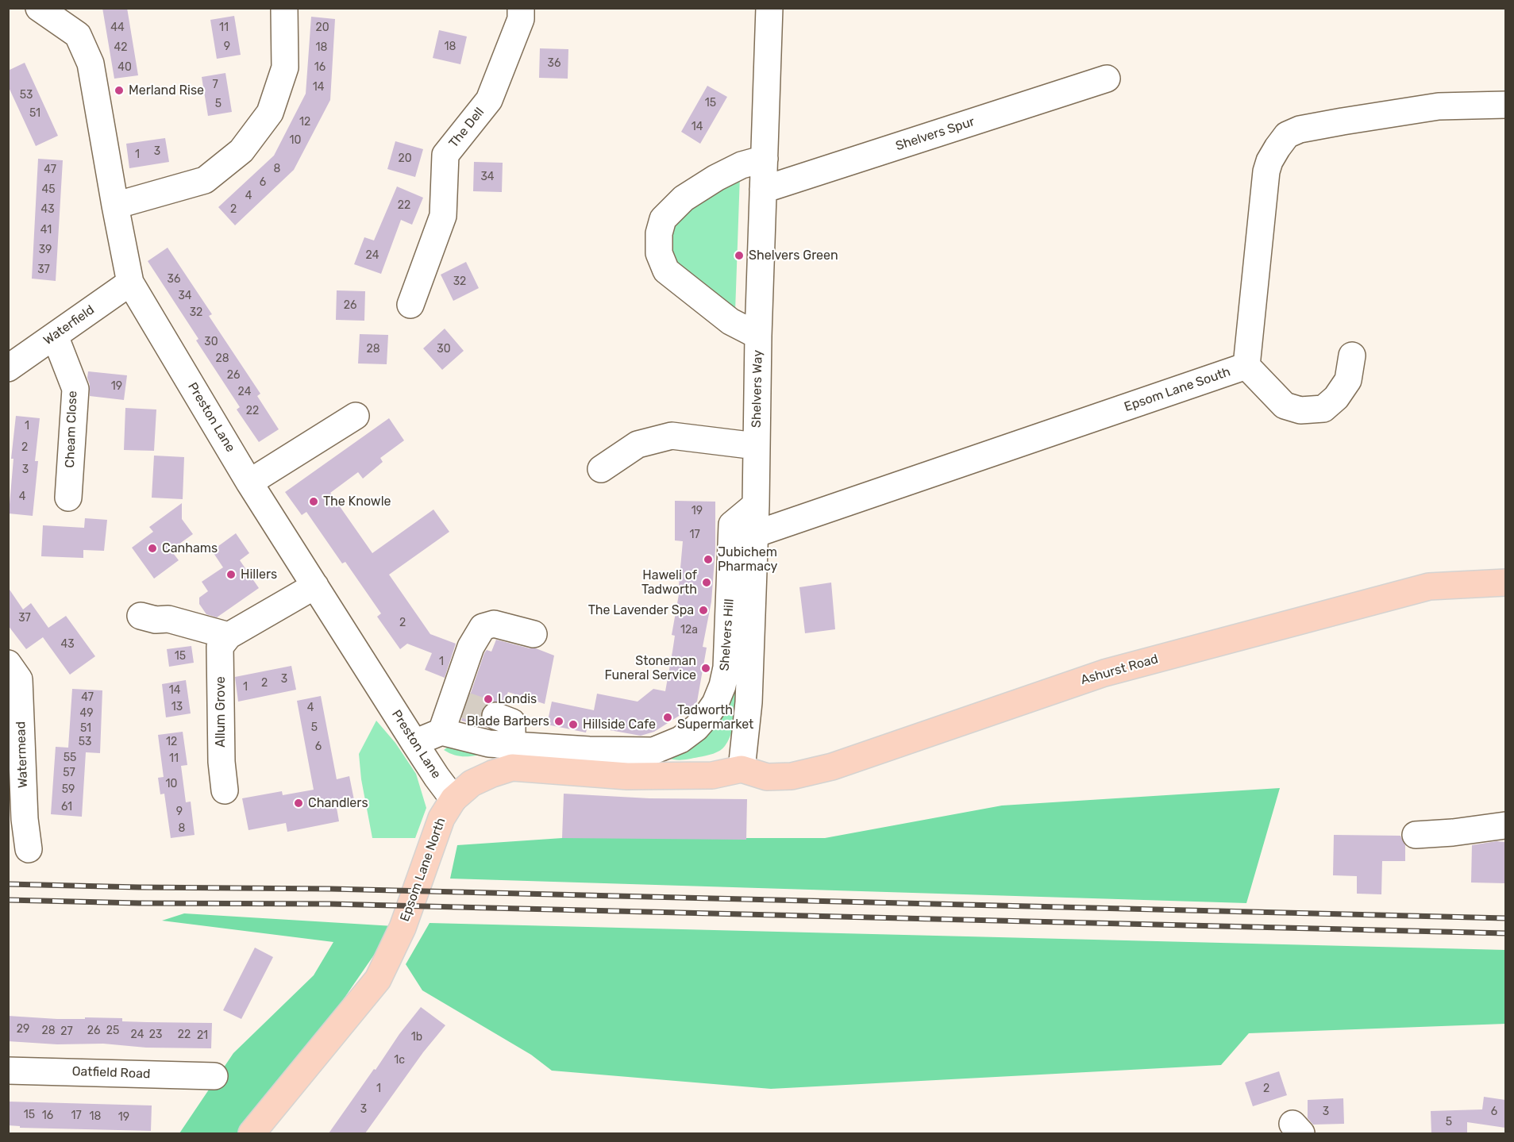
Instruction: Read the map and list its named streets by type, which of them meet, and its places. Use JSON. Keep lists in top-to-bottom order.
{
  "streets": {
    "main road": ["Ashurst Road", "Epsom Lane North"],
    "street": [
      "The Dell",
      "Shelvers Spur",
      "Waterfield",
      "Shelvers Way",
      "Epsom Lane South",
      "Preston Lane",
      "Cheam Close",
      "Shelvers Hill",
      "Allum Grove",
      "Watermead",
      "Oatfield Road"
    ]
  },
  "crossings": [
    ["Shelvers Spur", "Shelvers Way"],
    ["Waterfield", "Preston Lane"],
    ["Waterfield", "Cheam Close"],
    ["Shelvers Way", "Epsom Lane South"],
    ["Shelvers Way", "Shelvers Hill"],
    ["Shelvers Way", "Ashurst Road"],
    ["Shelvers Way", "Epsom Lane North"],
    ["Preston Lane", "Epsom Lane North"],
    ["Shelvers Hill", "Epsom Lane North"],
    ["Ashurst Road", "Epsom Lane North"]
  ],
  "places": [
    "Merland Rise",
    "Shelvers Green",
    "The Knowle",
    "Canhams",
    "Jubichem Pharmacy",
    "Hillers",
    "Haweli of Tadworth",
    "The Lavender Spa",
    "Stoneman Funeral Service",
    "Londis",
    "Tadworth Supermarket",
    "Blade Barbers",
    "Hillside Cafe",
    "Chandlers"
  ],
  "house_numbers": [
    "44",
    "11",
    "20",
    "9",
    "18",
    "42",
    "18",
    "36",
    "40",
    "16",
    "7",
    "14",
    "53",
    "15",
    "5",
    "51",
    "12",
    "14",
    "10",
    "3",
    "1",
    "20",
    "8",
    "47",
    "34",
    "6",
    "45",
    "4",
    "22",
    "43",
    "2",
    "41",
    "39",
    "24",
    "37",
    "36",
    "32",
    "34",
    "26",
    "32",
    "30",
    "28",
    "30",
    "28",
    "26",
    "19",
    "24",
    "22",
    "1",
    "2",
    "3",
    "4",
    "19",
    "17",
    "37",
    "2",
    "12a",
    "43",
    "15",
    "1",
    "3",
    "2",
    "1",
    "14",
    "47",
    "13",
    "4",
    "49",
    "5",
    "51",
    "53",
    "12",
    "6",
    "55",
    "11",
    "57",
    "10",
    "59",
    "61",
    "9",
    "8",
    "29",
    "28",
    "26",
    "25",
    "27",
    "24",
    "23",
    "22",
    "21",
    "1b",
    "1c",
    "1",
    "2",
    "3",
    "3",
    "6",
    "15",
    "16",
    "17",
    "18",
    "19",
    "5"
  ]
}
